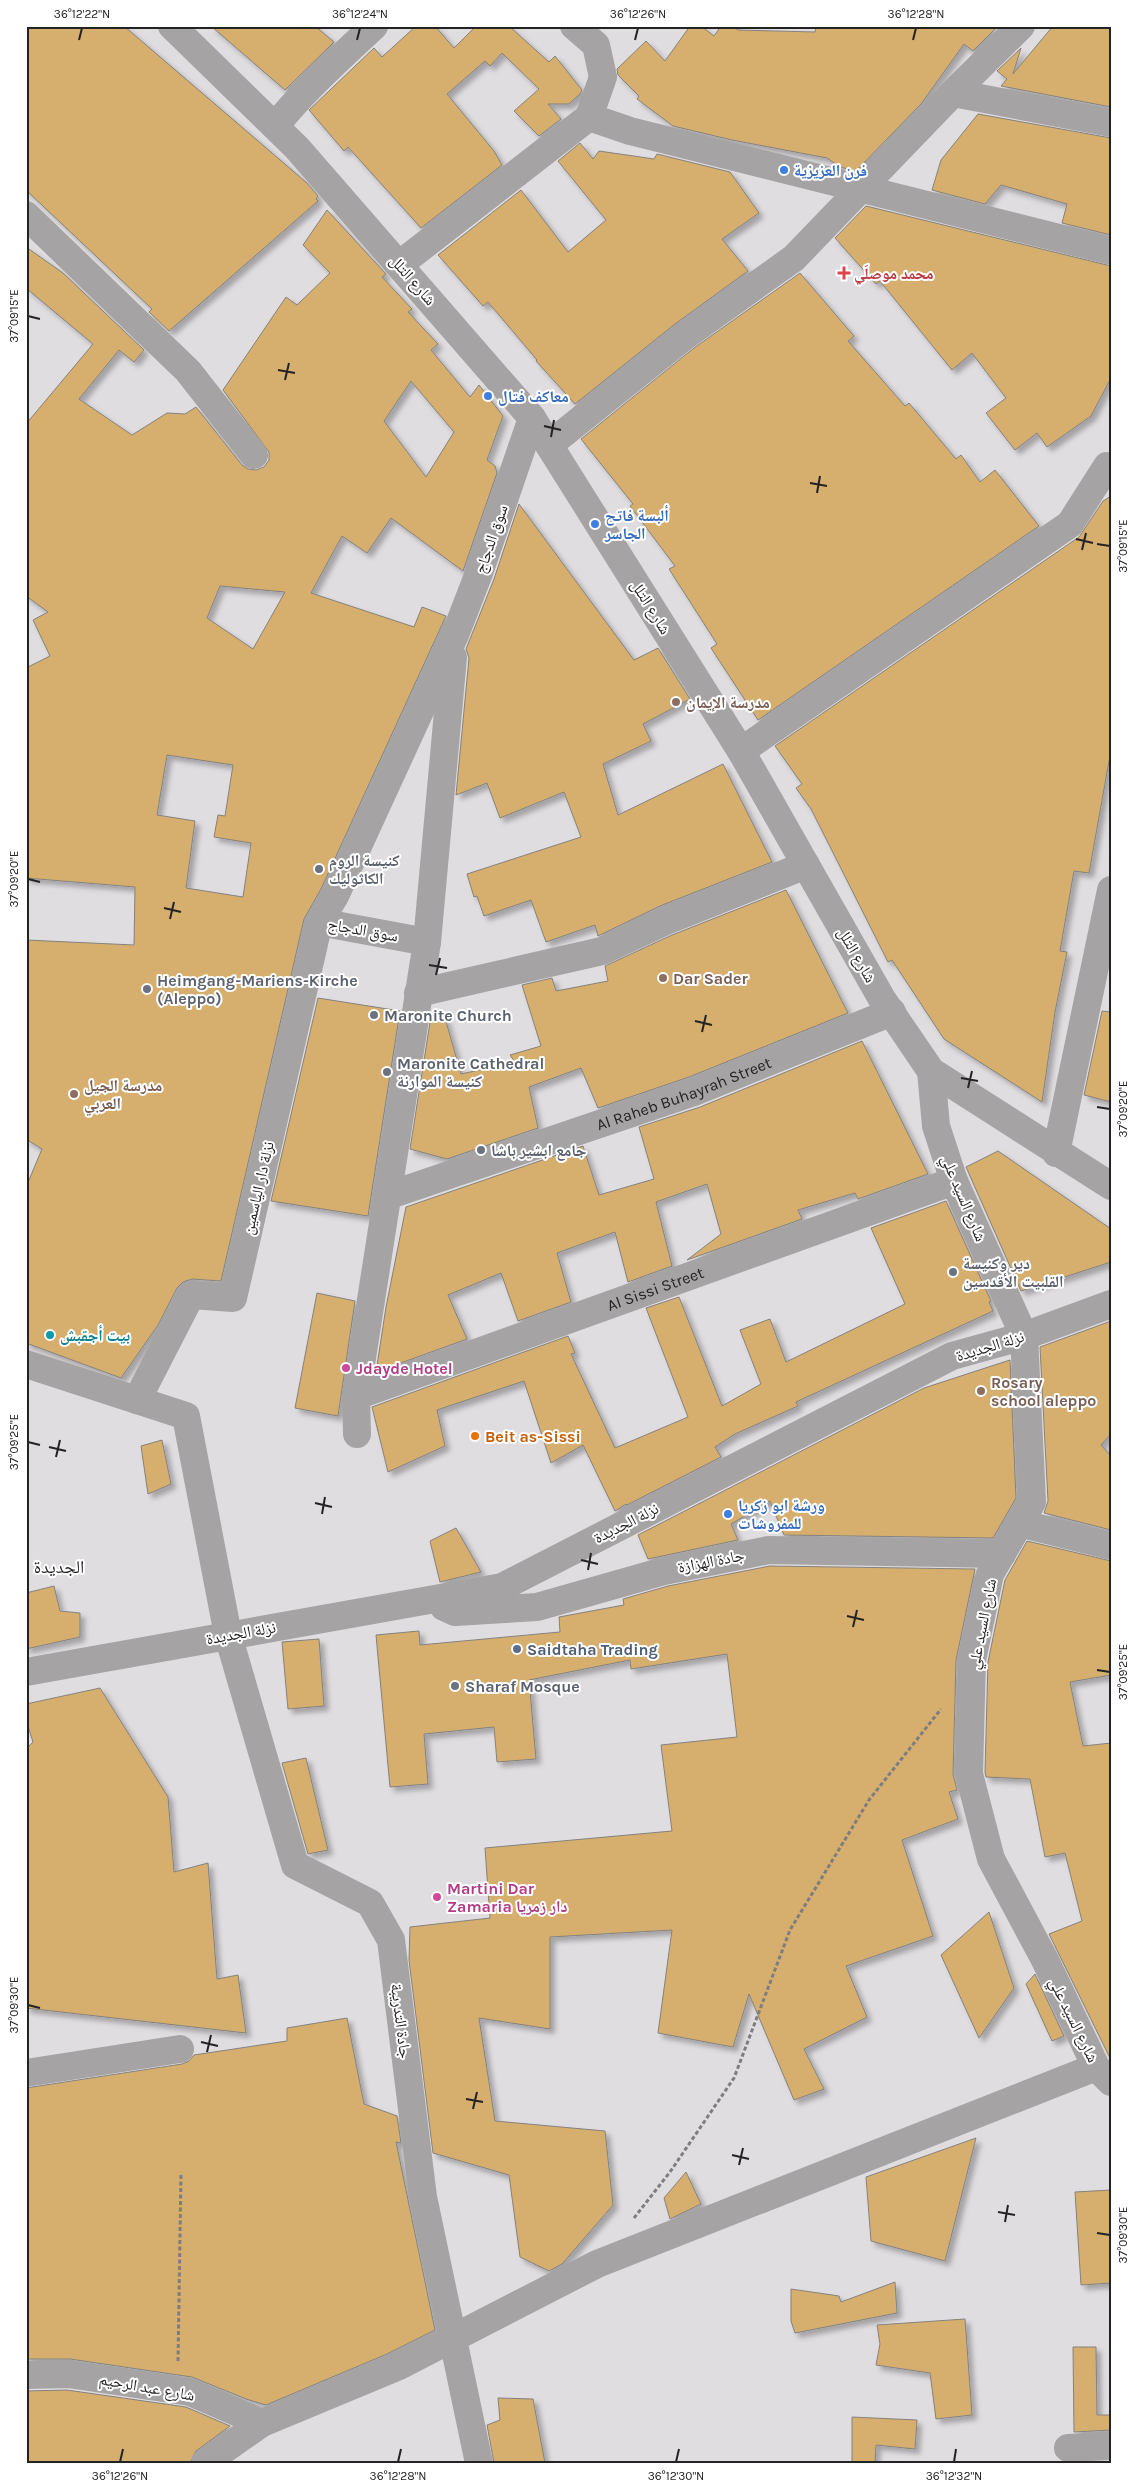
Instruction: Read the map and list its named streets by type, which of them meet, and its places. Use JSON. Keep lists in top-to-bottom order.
{
  "streets": {
    "street": [
      "شارع التلل",
      "سوق الدجاج",
      "Al Raheb Buhayrah Street",
      "نزلة دار الياسمين",
      "شارع السيد علي",
      "Al Sissi Street",
      "نزلة الجديدة",
      "جادة الهزازة",
      "جادة التدريبة",
      "شارع عبد الرحيم"
    ]
  },
  "crossings": [
    ["شارع التلل", "سوق الدجاج"],
    ["شارع التلل", "Al Raheb Buhayrah Street"],
    ["شارع التلل", "شارع السيد علي"],
    ["سوق الدجاج", "نزلة دار الياسمين"],
    ["نزلة دار الياسمين", "جادة التدريبة"],
    ["شارع السيد علي", "Al Sissi Street"],
    ["شارع السيد علي", "نزلة الجديدة"],
    ["شارع السيد علي", "جادة الهزازة"],
    ["نزلة الجديدة", "جادة الهزازة"],
    ["نزلة الجديدة", "جادة التدريبة"]
  ],
  "districts": ["الجديدة"],
  "places": {
    "other": [
      "فرن العزيزية",
      "معاكف فتال",
      "ألبسة فاتح الجاسر",
      "مدرسة الإيمان",
      "كنيسة الروم الكاثوليك",
      "Dar Sader",
      "Heimgang-Mariens-Kirche (Aleppo)",
      "Maronite Church",
      "Maronite Cathedral كنيسة الموارنة",
      "مدرسة الجيل العربي",
      "جامع ابشير باشا",
      "دير وكنيسة القلبيت الأقدسين",
      "بيت أجقبش",
      "Jdayde Hotel",
      "Rosary school aleppo",
      "Beit as-Sissi",
      "ورشة ابو زكريا للمفروشات",
      "Saidtaha Trading",
      "Sharaf Mosque",
      "Martini Dar Zamaria دار زمريا"
    ],
    "health": ["محمد موصلَي"]
  },
  "coordinates": [
    "36°12'22\"N",
    "36°12'24\"N",
    "36°12'26\"N",
    "36°12'28\"N",
    "37°09'15\"E",
    "37°09'20\"E",
    "37°09'25\"E",
    "37°09'30\"E",
    "36°12'30\"N",
    "36°12'32\"N"
  ]
}
